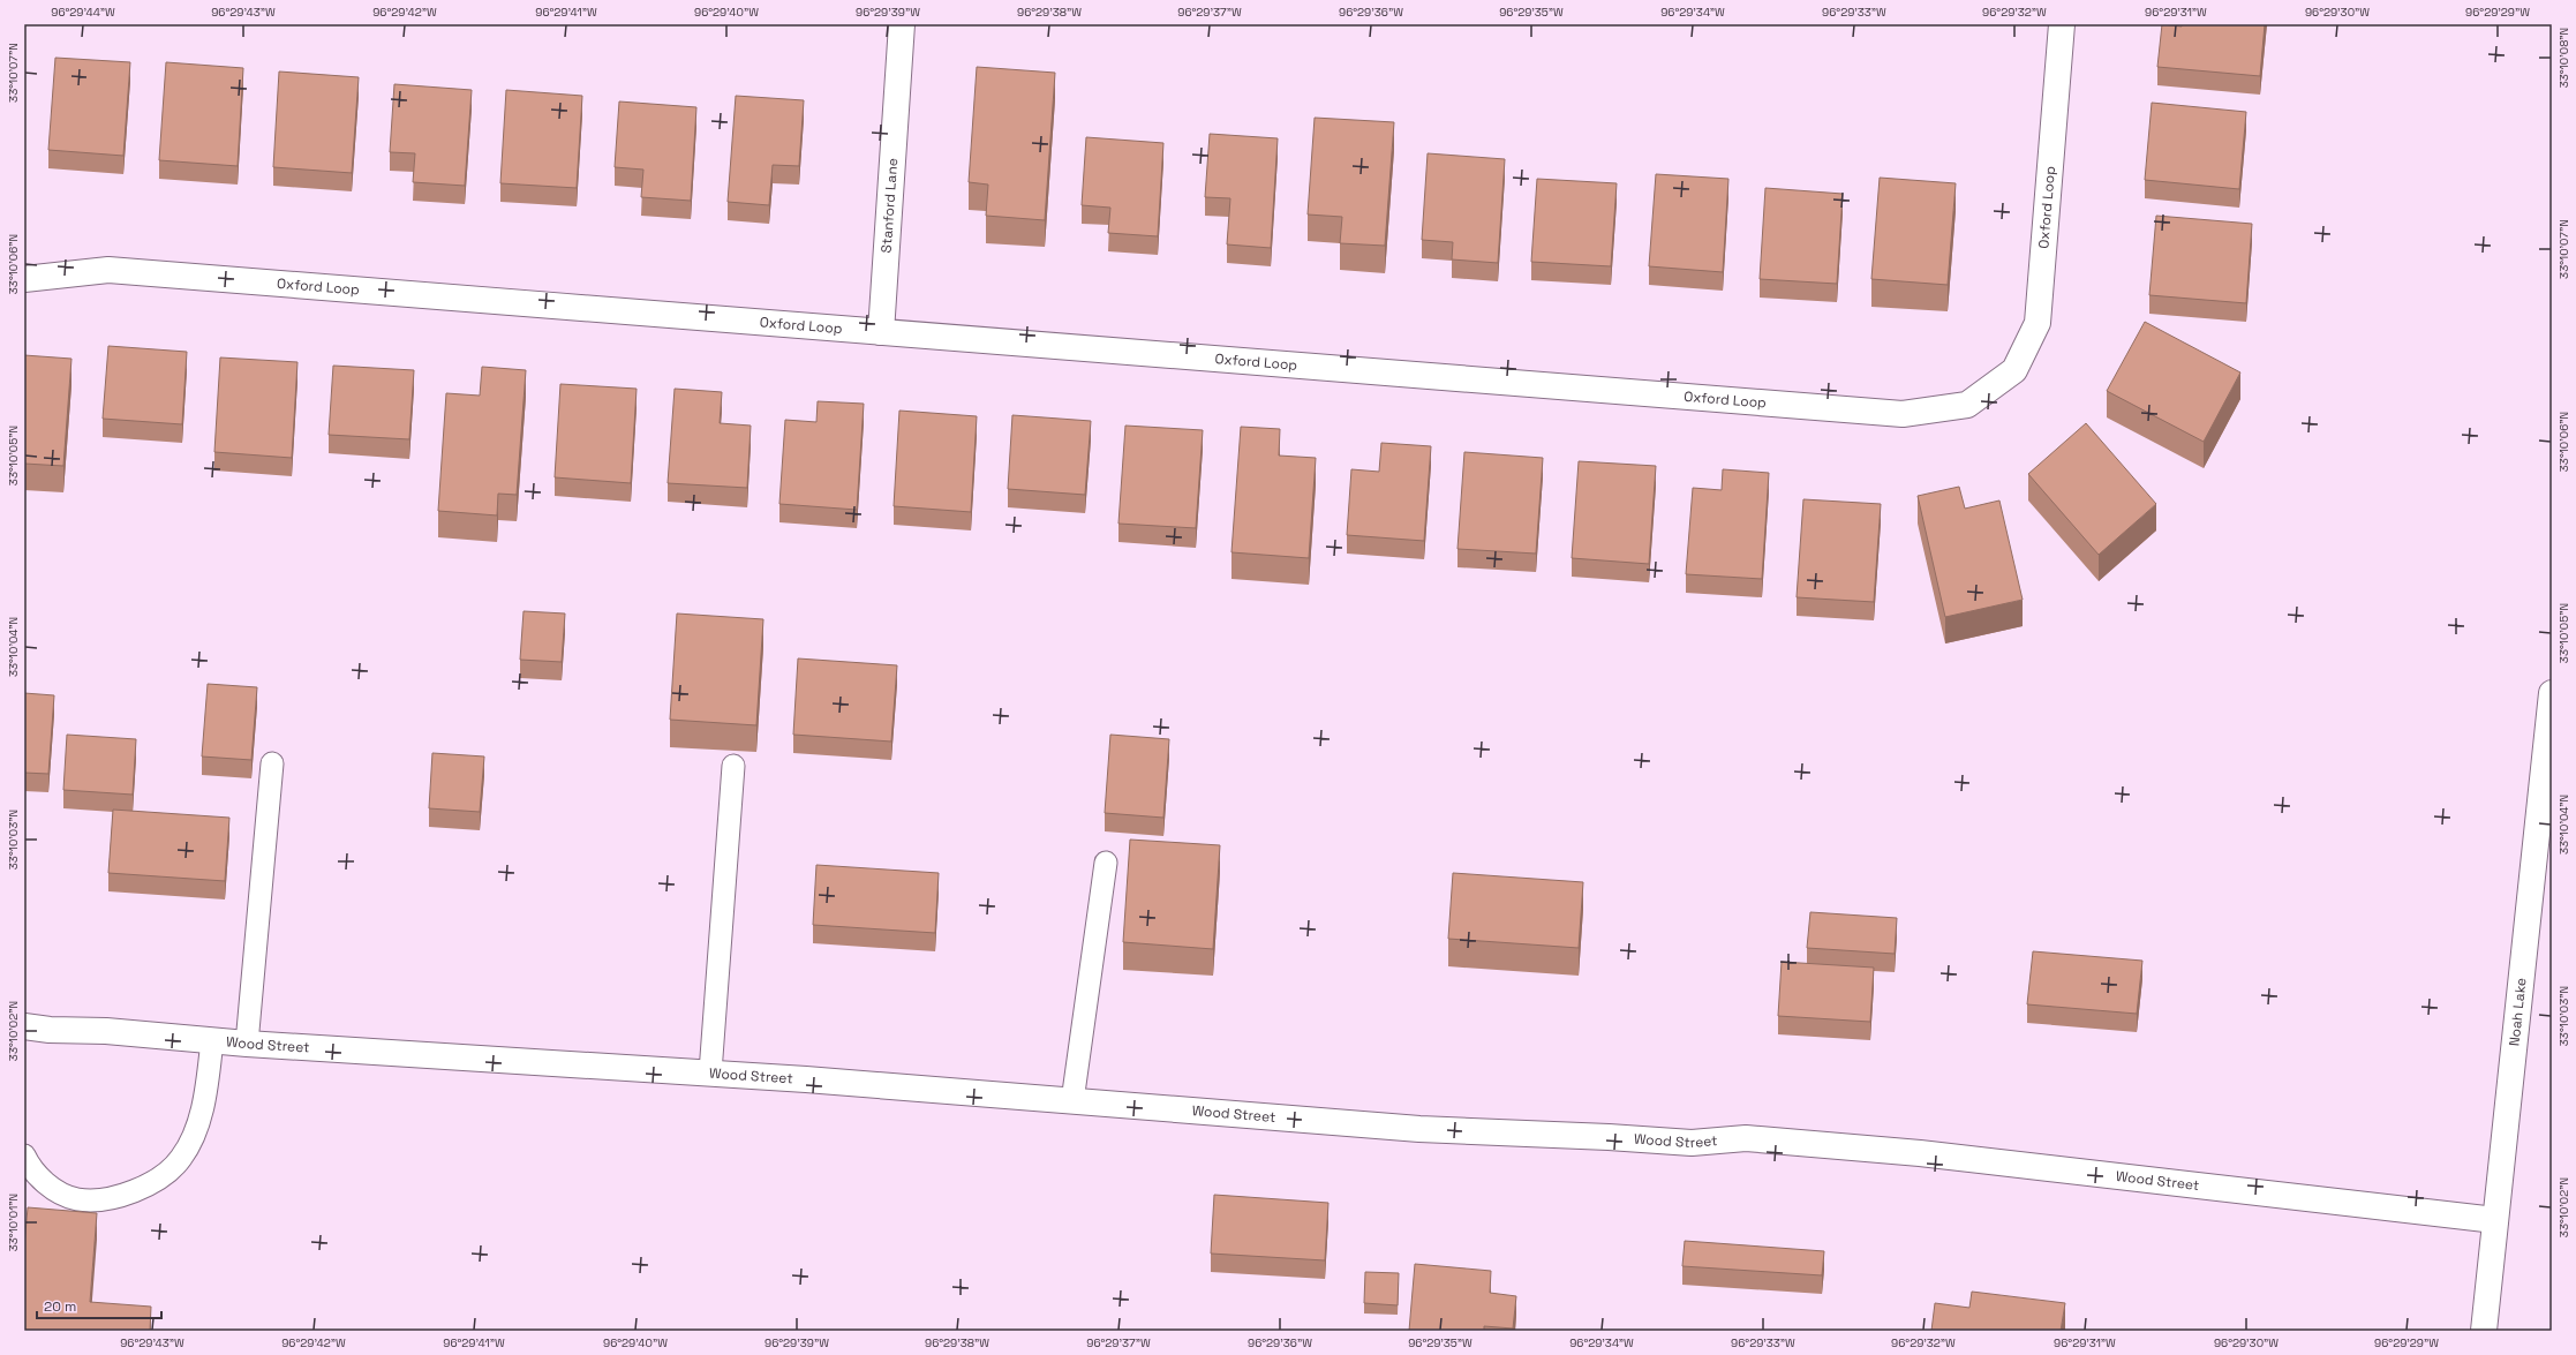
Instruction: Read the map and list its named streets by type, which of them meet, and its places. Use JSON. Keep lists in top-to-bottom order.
{
  "streets": {
    "street": [
      "Stanford Lane",
      "Oxford Loop",
      "Noah Lake",
      "Wood Street"
    ]
  },
  "crossings": [
    ["Stanford Lane", "Oxford Loop"],
    ["Noah Lake", "Wood Street"]
  ],
  "scale_bar": "20 m",
  "coordinates": [
    "96°29'44\"W",
    "96°29'43\"W",
    "96°29'42\"W",
    "96°29'41\"W",
    "96°29'40\"W",
    "96°29'39\"W",
    "96°29'38\"W",
    "96°29'37\"W",
    "96°29'36\"W",
    "96°29'35\"W",
    "96°29'34\"W",
    "96°29'33\"W",
    "96°29'32\"W",
    "96°29'31\"W",
    "96°29'30\"W",
    "96°29'29\"W",
    "33°10'08\"N",
    "33°10'07\"N",
    "33°10'06\"N",
    "33°10'05\"N",
    "33°10'04\"N",
    "33°10'03\"N",
    "33°10'02\"N",
    "33°10'01\"N"
  ]
}
